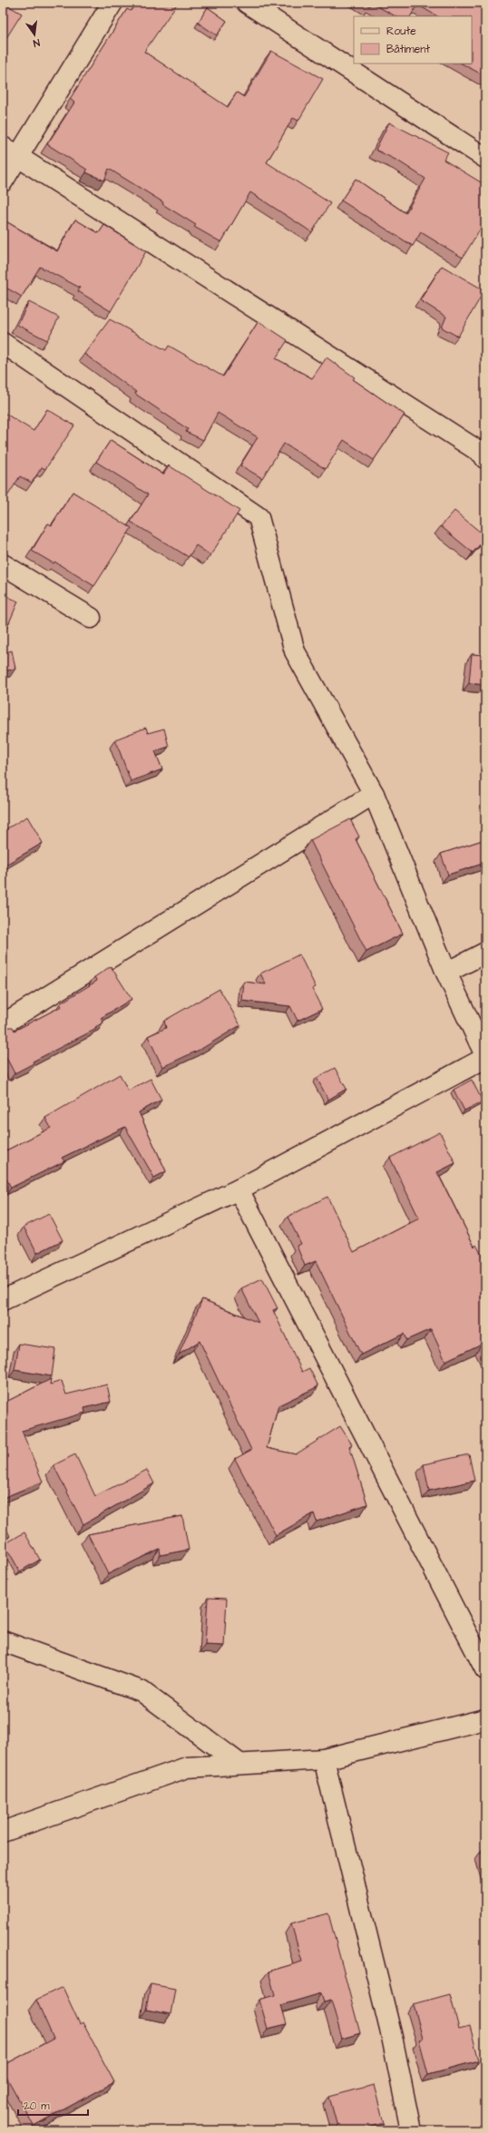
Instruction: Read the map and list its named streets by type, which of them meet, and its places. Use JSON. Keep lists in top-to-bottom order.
{
  "legend": ["Route", "Bâtiment"],
  "scale_bar": "20 m",
  "north": "bottom"
}
